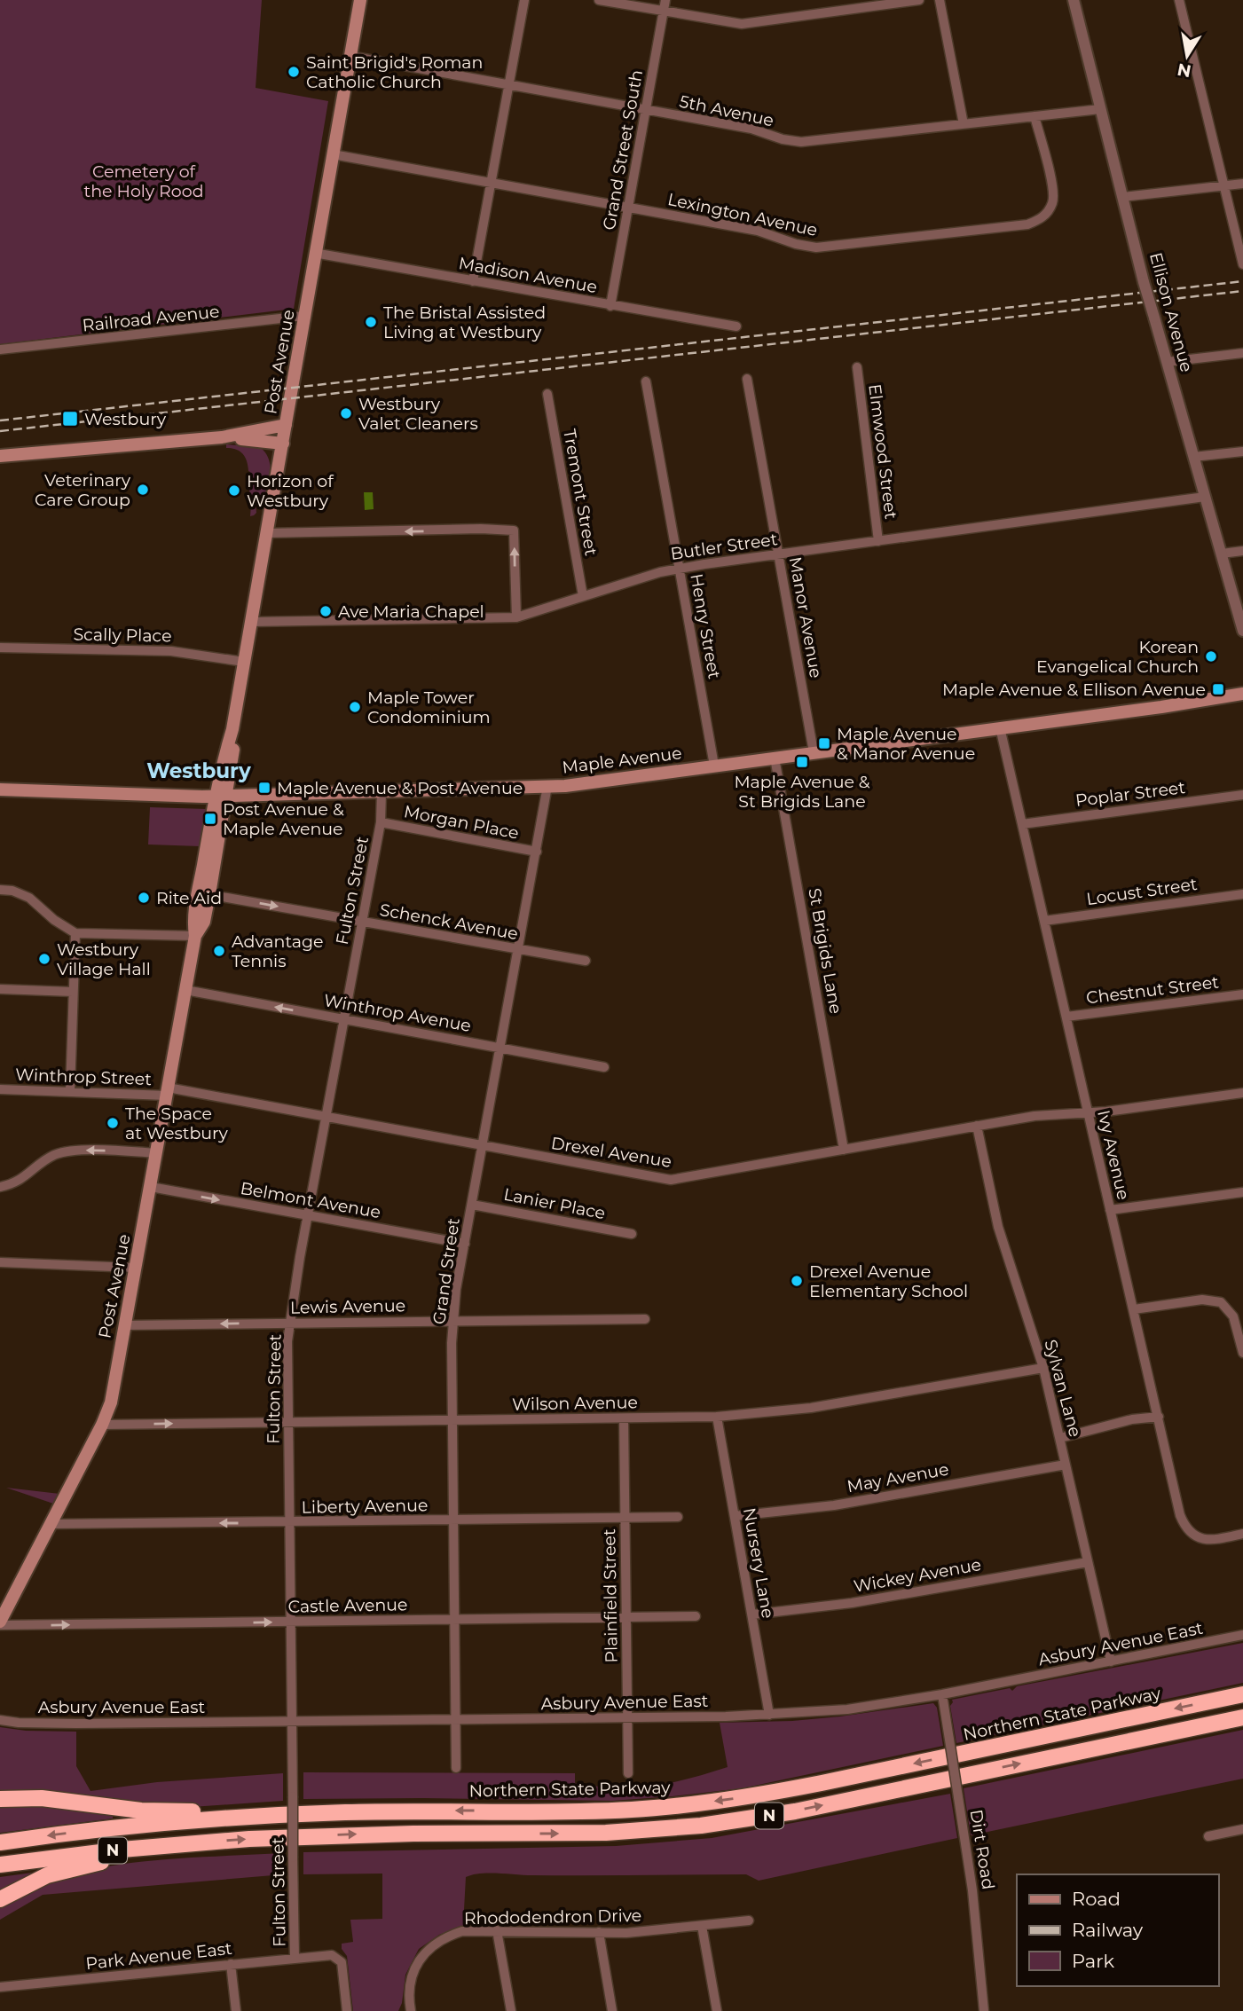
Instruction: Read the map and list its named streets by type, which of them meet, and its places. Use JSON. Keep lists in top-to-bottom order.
{
  "streets": {
    "highway": ["Northern State Parkway", "N"],
    "main road": ["Post Avenue", "Maple Avenue"],
    "street": [
      "5th Avenue",
      "Grand Street South",
      "Lexington Avenue",
      "Madison Avenue",
      "Ellison Avenue",
      "Railroad Avenue",
      "Elmwood Street",
      "Tremont Street",
      "Butler Street",
      "Manor Avenue",
      "Henry Street",
      "Scally Place",
      "Poplar Street",
      "Morgan Place",
      "Fulton Street",
      "Locust Street",
      "Schenck Avenue",
      "St Brigids Lane",
      "Chestnut Street",
      "Winthrop Avenue",
      "Winthrop Street",
      "Drexel Avenue",
      "Ivy Avenue",
      "Belmont Avenue",
      "Lanier Place",
      "Grand Street",
      "Lewis Avenue",
      "Sylvan Lane",
      "Wilson Avenue",
      "May Avenue",
      "Liberty Avenue",
      "Nursery Lane",
      "Wickey Avenue",
      "Plainfield Street",
      "Castle Avenue",
      "Asbury Avenue East",
      "Dirt Road",
      "Rhododendron Drive",
      "Park Avenue East"
    ]
  },
  "crossings": [
    ["5th Avenue", "Grand Street South"],
    ["5th Avenue", "Lexington Avenue"],
    ["5th Avenue", "Ellison Avenue"],
    ["5th Avenue", "Post Avenue"],
    ["Grand Street South", "Lexington Avenue"],
    ["Grand Street South", "Madison Avenue"],
    ["Lexington Avenue", "Post Avenue"],
    ["Madison Avenue", "Post Avenue"],
    ["Ellison Avenue", "Butler Street"],
    ["Railroad Avenue", "Post Avenue"],
    ["Post Avenue", "Butler Street"],
    ["Post Avenue", "Scally Place"],
    ["Post Avenue", "Maple Avenue"],
    ["Post Avenue", "Schenck Avenue"],
    ["Post Avenue", "Winthrop Avenue"],
    ["Post Avenue", "Winthrop Street"],
    ["Post Avenue", "Drexel Avenue"],
    ["Post Avenue", "Belmont Avenue"],
    ["Post Avenue", "Lewis Avenue"],
    ["Post Avenue", "Wilson Avenue"],
    ["Post Avenue", "Liberty Avenue"],
    ["Post Avenue", "Castle Avenue"],
    ["Elmwood Street", "Butler Street"],
    ["Tremont Street", "Butler Street"],
    ["Butler Street", "Manor Avenue"],
    ["Butler Street", "Henry Street"],
    ["Manor Avenue", "Maple Avenue"],
    ["Henry Street", "Maple Avenue"],
    ["Maple Avenue", "Fulton Street"],
    ["Maple Avenue", "St Brigids Lane"],
    ["Maple Avenue", "Ivy Avenue"],
    ["Maple Avenue", "Grand Street"],
    ["Poplar Street", "Ivy Avenue"],
    ["Morgan Place", "Fulton Street"],
    ["Morgan Place", "Grand Street"],
    ["Fulton Street", "Schenck Avenue"],
    ["Fulton Street", "Winthrop Avenue"],
    ["Fulton Street", "Drexel Avenue"],
    ["Fulton Street", "Belmont Avenue"],
    ["Fulton Street", "Lewis Avenue"],
    ["Fulton Street", "Wilson Avenue"],
    ["Fulton Street", "Liberty Avenue"],
    ["Fulton Street", "Castle Avenue"],
    ["Fulton Street", "Asbury Avenue East"],
    ["Fulton Street", "Park Avenue East"],
    ["Locust Street", "Ivy Avenue"],
    ["Schenck Avenue", "Grand Street"],
    ["St Brigids Lane", "Drexel Avenue"],
    ["Chestnut Street", "Ivy Avenue"],
    ["Winthrop Avenue", "Grand Street"],
    ["Winthrop Street", "Drexel Avenue"],
    ["Drexel Avenue", "Ivy Avenue"],
    ["Drexel Avenue", "Grand Street"],
    ["Drexel Avenue", "Sylvan Lane"],
    ["Belmont Avenue", "Grand Street"],
    ["Lanier Place", "Grand Street"],
    ["Grand Street", "Lewis Avenue"],
    ["Grand Street", "Wilson Avenue"],
    ["Grand Street", "Liberty Avenue"],
    ["Grand Street", "Castle Avenue"],
    ["Grand Street", "Asbury Avenue East"],
    ["Sylvan Lane", "Wilson Avenue"],
    ["Sylvan Lane", "May Avenue"],
    ["Sylvan Lane", "Wickey Avenue"],
    ["Sylvan Lane", "Asbury Avenue East"],
    ["Wilson Avenue", "Nursery Lane"],
    ["Wilson Avenue", "Plainfield Street"],
    ["May Avenue", "Nursery Lane"],
    ["Liberty Avenue", "Plainfield Street"],
    ["Nursery Lane", "Wickey Avenue"],
    ["Nursery Lane", "Asbury Avenue East"],
    ["Plainfield Street", "Castle Avenue"],
    ["Plainfield Street", "Asbury Avenue East"],
    ["Asbury Avenue East", "Dirt Road"]
  ],
  "one_way": [
    "Schenck Avenue",
    "Winthrop Avenue",
    "Belmont Avenue",
    "Liberty Avenue",
    "Castle Avenue"
  ],
  "districts": ["Westbury"],
  "parks": ["Cemetery of the Holy Rood"],
  "places": {
    "other": [
      "Saint Brigid's Roman Catholic Church",
      "The Bristal Assisted Living at Westbury",
      "Westbury Valet Cleaners",
      "Veterinary Care Group",
      "Horizon of Westbury",
      "Ave Maria Chapel",
      "Korean Evangelical Church",
      "Maple Tower Condominium",
      "Rite Aid",
      "Advantage Tennis",
      "Westbury Village Hall",
      "The Space at Westbury",
      "Drexel Avenue Elementary School"
    ],
    "transit": [
      "Westbury",
      "Maple Avenue & Ellison Avenue",
      "Maple Avenue & Manor Avenue",
      "Maple Avenue & St Brigids Lane",
      "Maple Avenue & Post Avenue",
      "Post Avenue & Maple Avenue"
    ]
  },
  "legend": ["Road", "Railway", "Park"],
  "north": "bottom"
}
